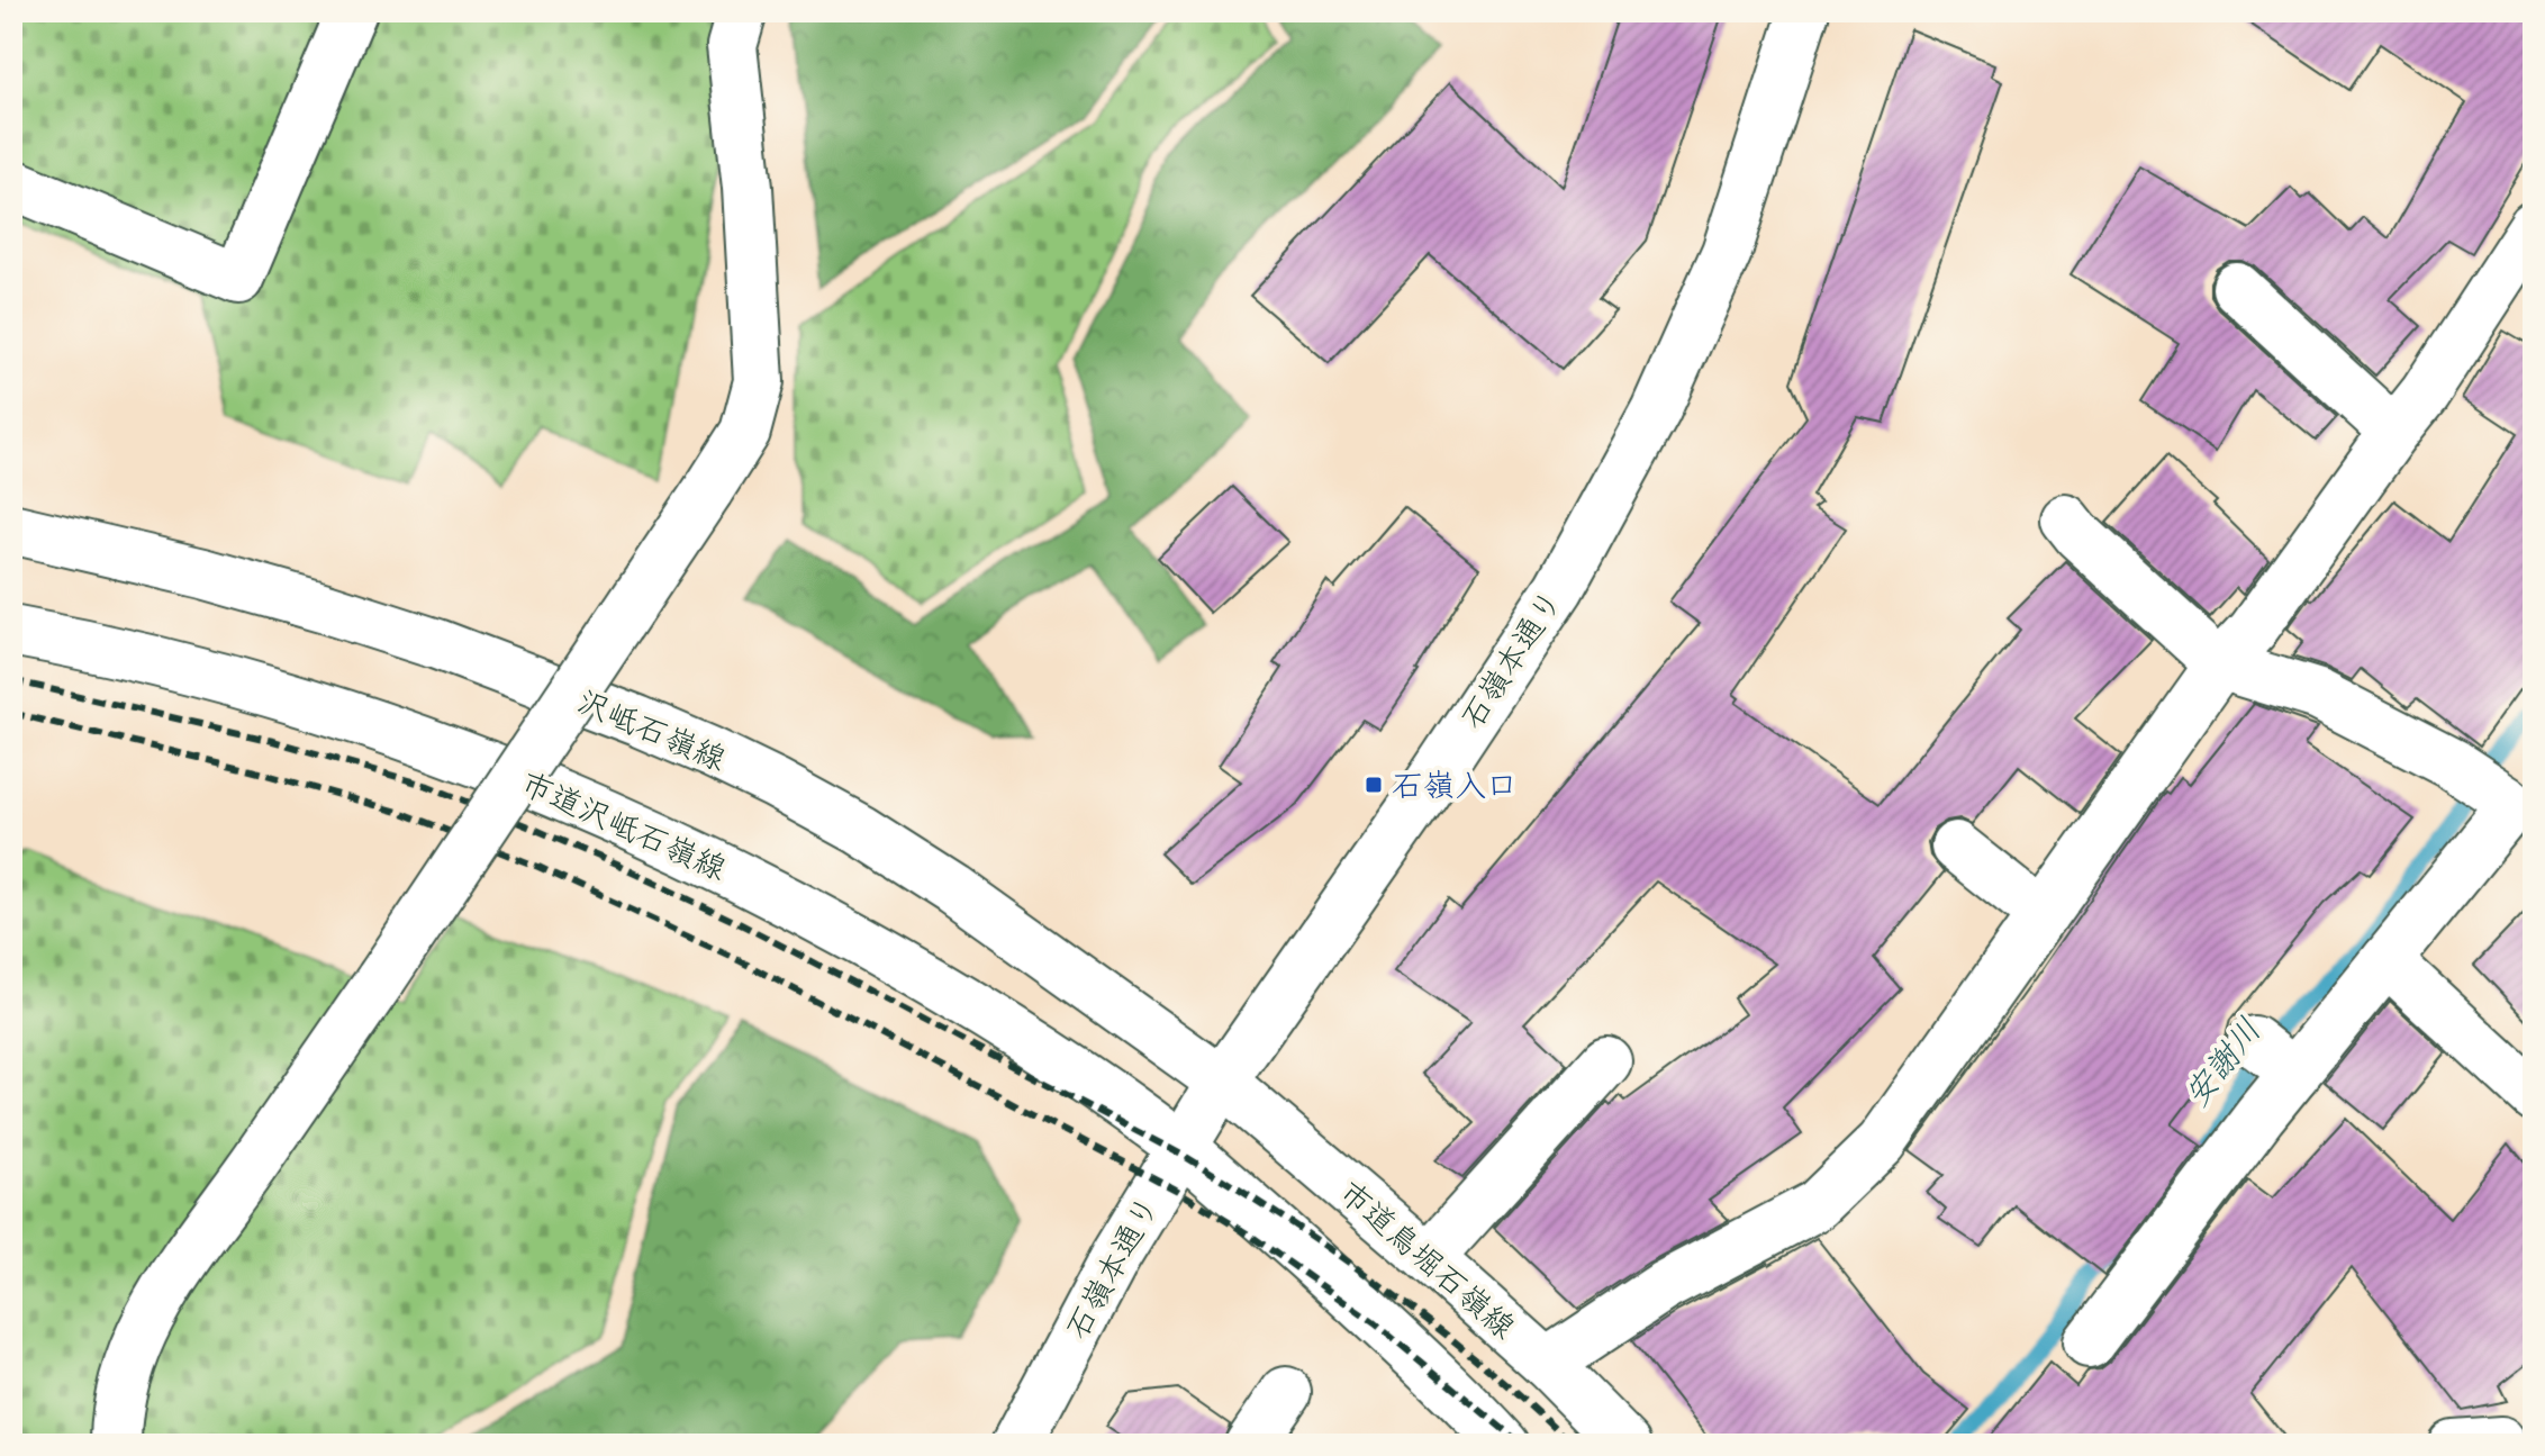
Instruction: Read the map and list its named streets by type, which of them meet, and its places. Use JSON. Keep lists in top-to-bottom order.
{
  "streets": {
    "street": [
      "石嶺本通り",
      "沢岻石嶺線",
      "市道沢岻石嶺線",
      "市道鳥堀石嶺線"
    ]
  },
  "crossings": [
    ["石嶺本通り", "沢岻石嶺線"],
    ["石嶺本通り", "市道沢岻石嶺線"],
    ["石嶺本通り", "市道鳥堀石嶺線"],
    ["沢岻石嶺線", "市道鳥堀石嶺線"]
  ],
  "water": ["安謝川"],
  "places": {
    "transit": ["石嶺入口"]
  }
}
